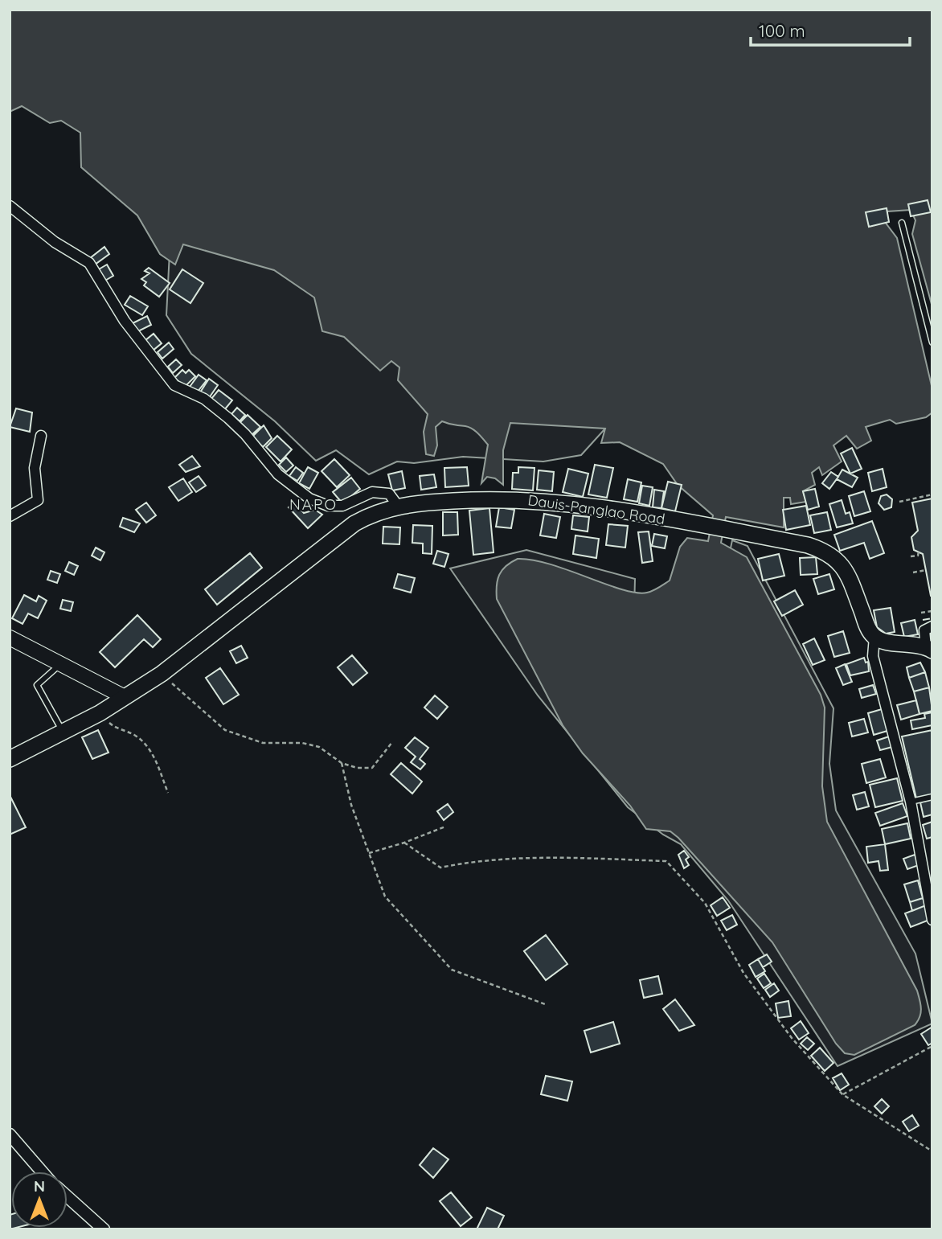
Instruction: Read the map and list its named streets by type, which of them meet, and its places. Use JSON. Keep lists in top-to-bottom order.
{
  "streets": {
    "main road": ["Dauis-Panglao Road"]
  },
  "districts": ["NAPO"],
  "scale_bar": "100 m",
  "north": "top"
}
